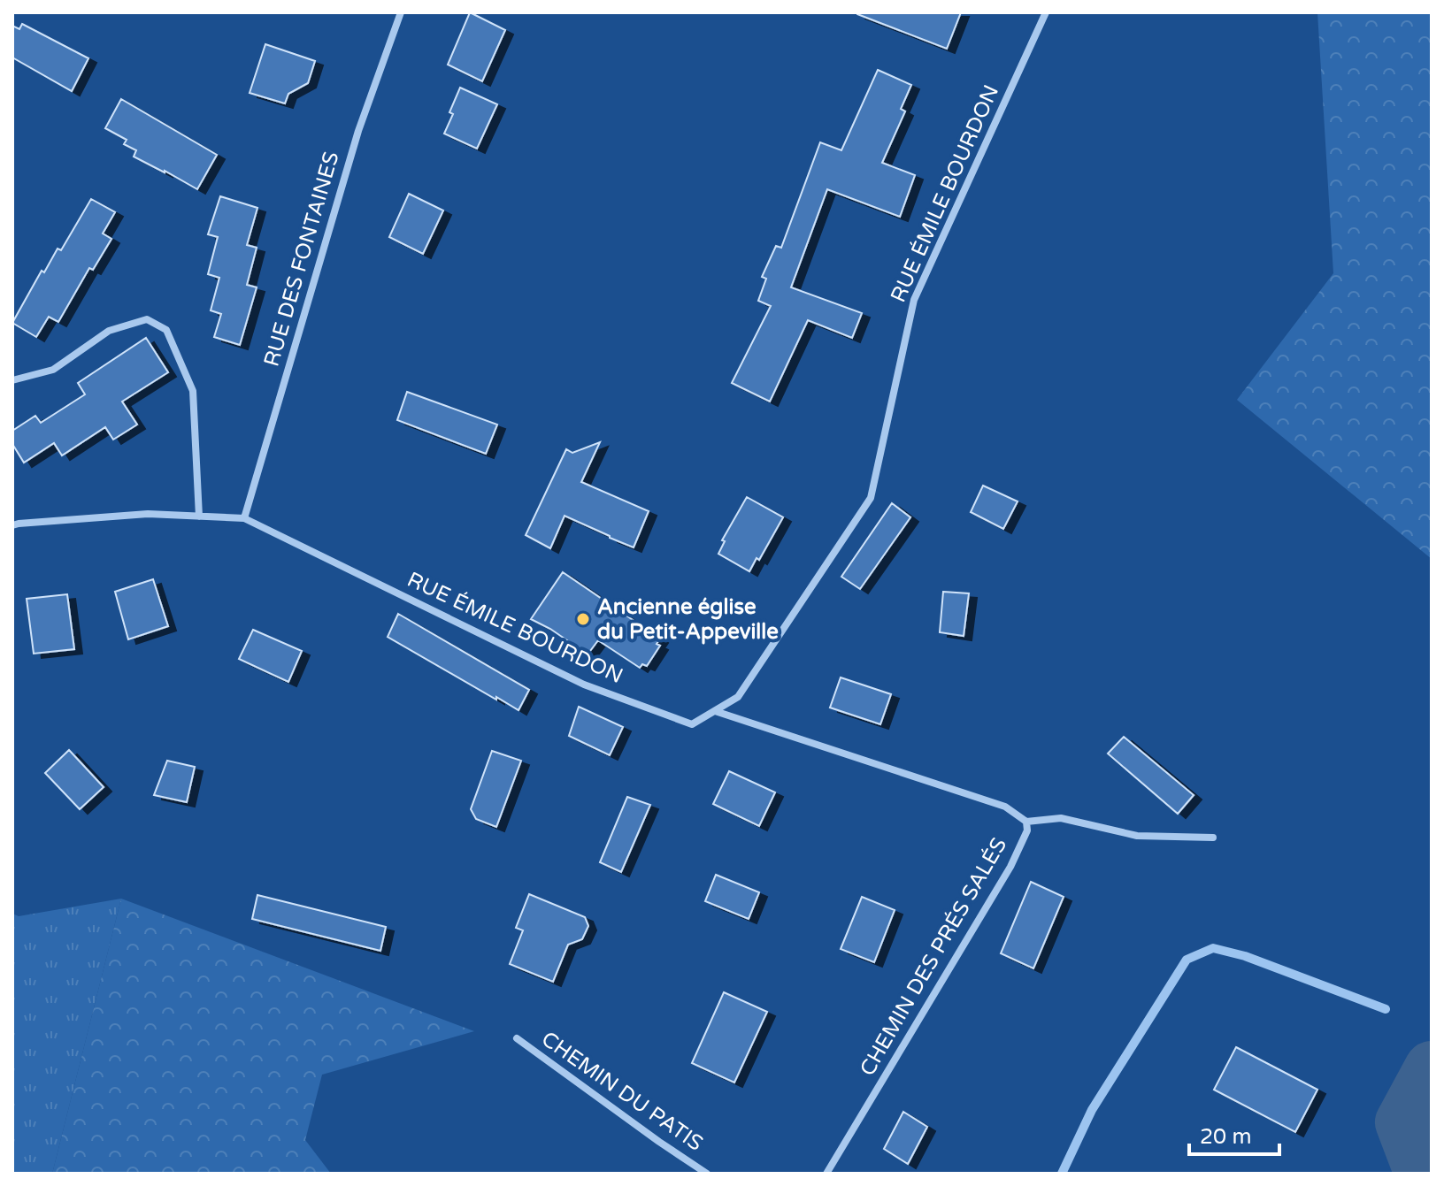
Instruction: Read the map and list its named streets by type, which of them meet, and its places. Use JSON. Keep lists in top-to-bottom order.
{
  "streets": {
    "street": [
      "RUE ÉMILE BOURDON",
      "RUE DES FONTAINES",
      "CHEMIN DES PRÉS SALÉS",
      "CHEMIN DU PATIS"
    ]
  },
  "crossings": [
    ["RUE ÉMILE BOURDON", "RUE DES FONTAINES"],
    ["RUE ÉMILE BOURDON", "CHEMIN DES PRÉS SALÉS"]
  ],
  "places": ["Ancienne église du Petit-Appeville"],
  "scale_bar": "20 m"
}
